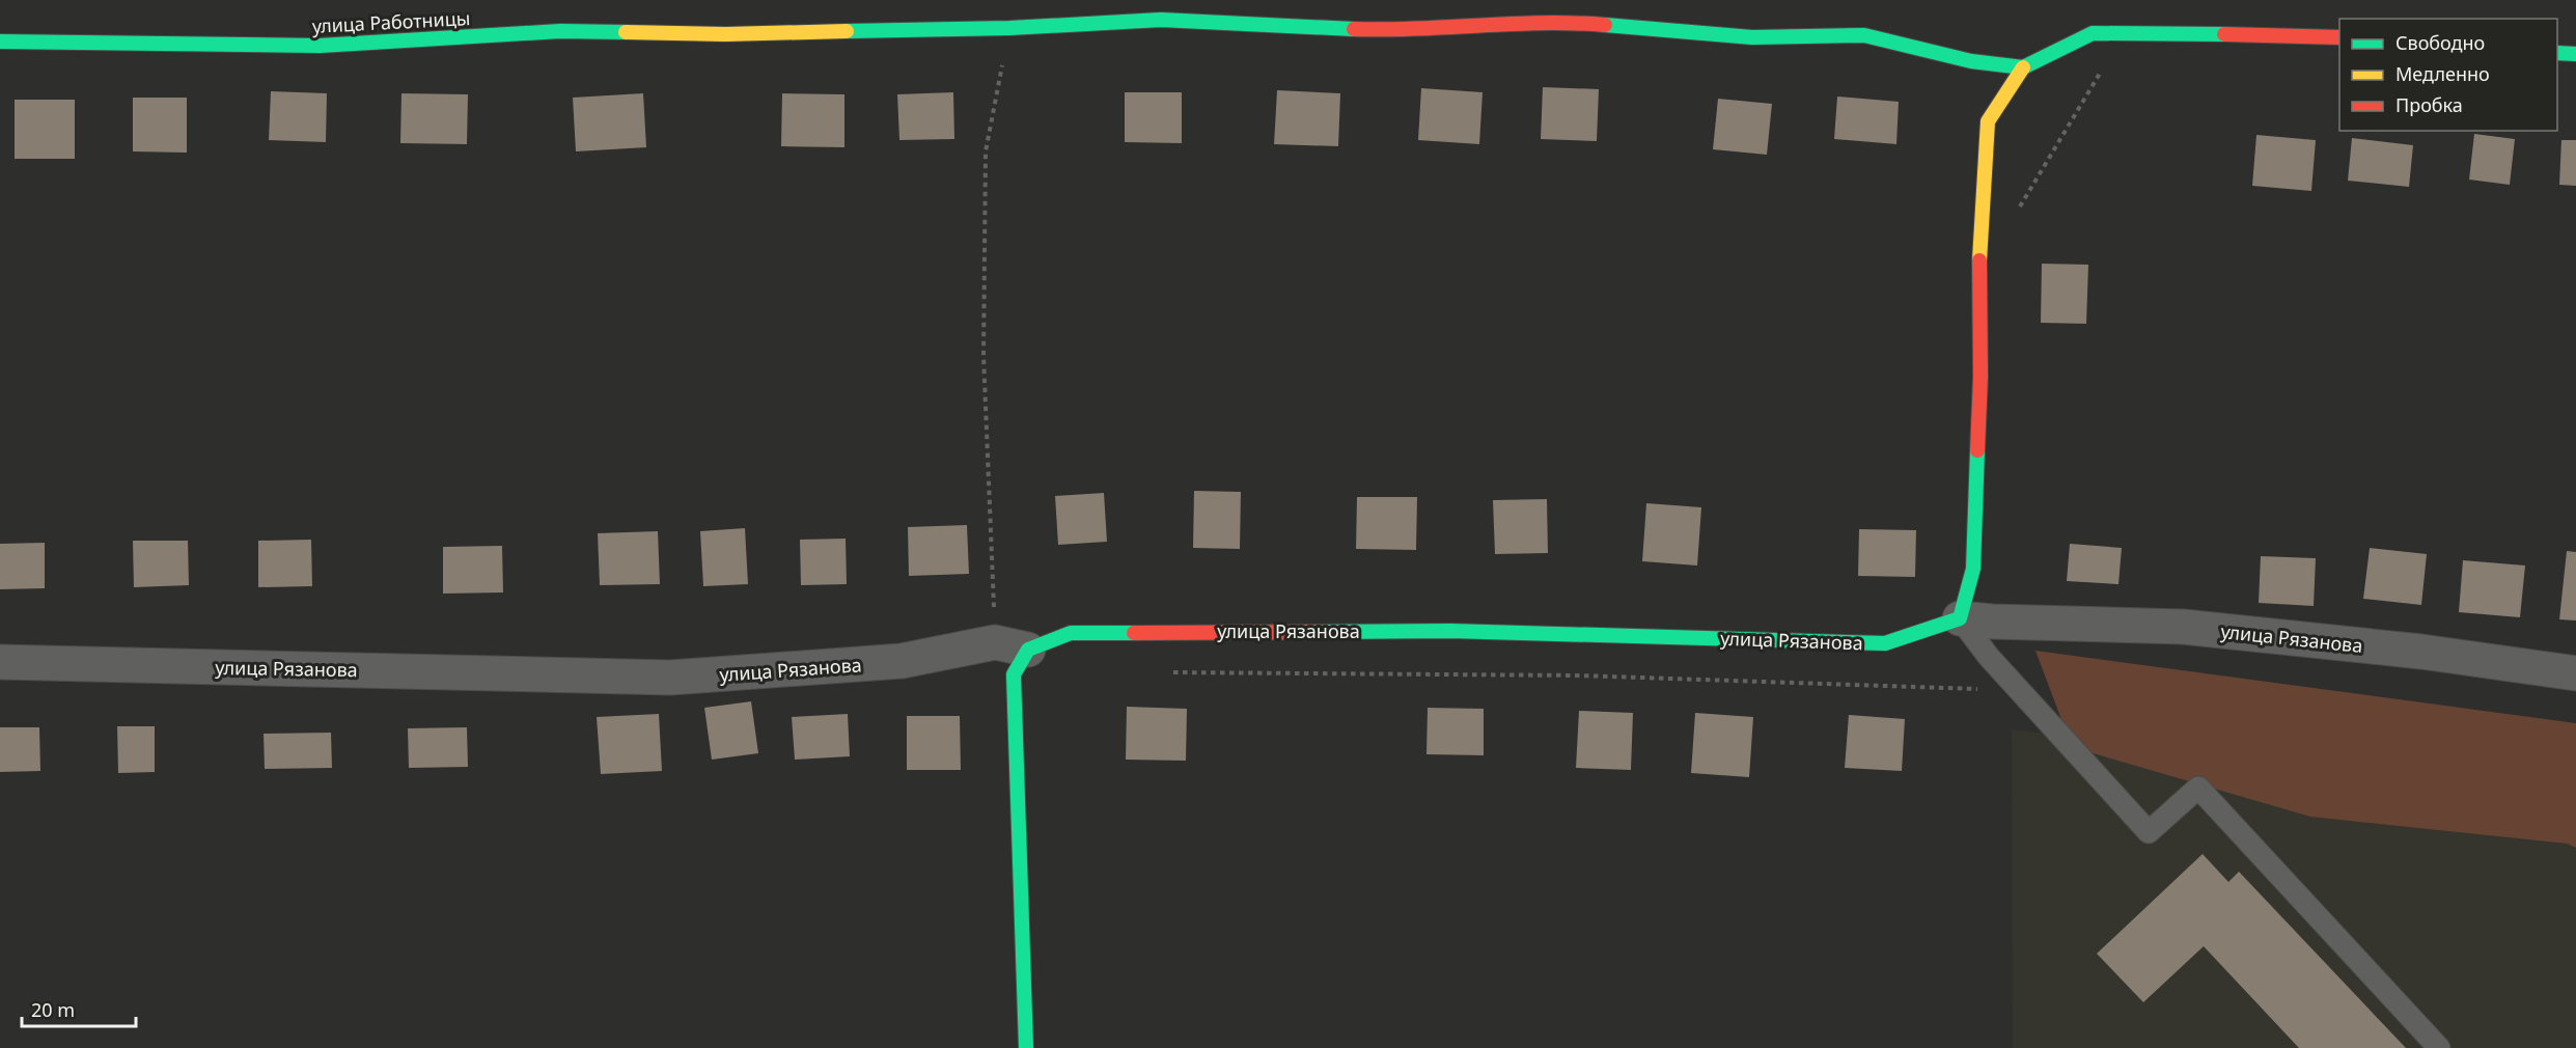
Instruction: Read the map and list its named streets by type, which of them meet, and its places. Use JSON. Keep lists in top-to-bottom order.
{
  "streets": {
    "street": ["улица Работницы", "улица Рязанова"]
  },
  "legend": ["Свободно", "Медленно", "Пробка"],
  "scale_bar": "20 m"
}
